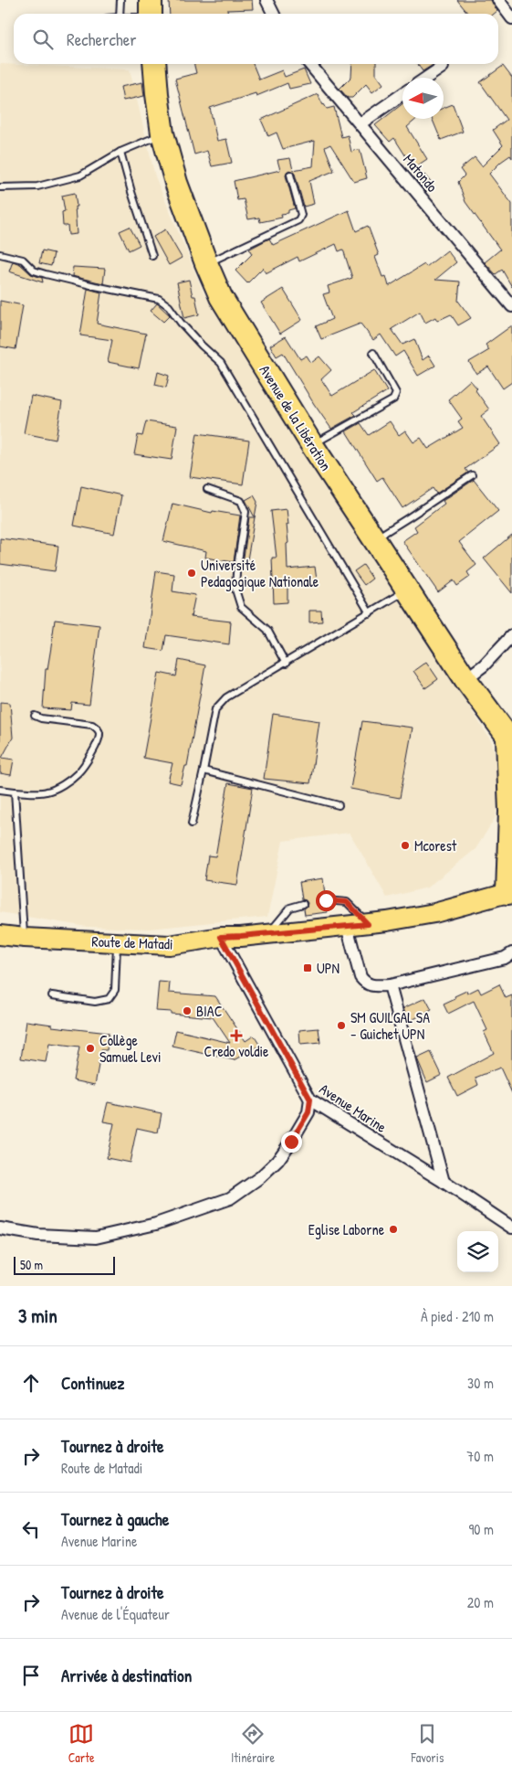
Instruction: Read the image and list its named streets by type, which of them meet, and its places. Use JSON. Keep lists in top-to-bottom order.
{
  "streets": {
    "highway": ["Avenue de la Libération"],
    "main road": ["Route de Matadi"],
    "street": ["Matondo", "Avenue Marine"]
  },
  "crossings": [
    ["Route de Matadi", "Avenue Marine"]
  ],
  "places": {
    "other": [
      "Université Pedagogique Nationale",
      "Mcorest",
      "BIAC",
      "SM GUILGAL SA - Guichet UPN",
      "Collège Samuel Levi",
      "Eglise Laborne"
    ],
    "transit": ["UPN"],
    "health": ["Credo voldie"]
  },
  "scale_bar": "50 m",
  "north": "left",
  "page": {
    "search": "Rechercher",
    "scale": "50 m",
    "heading": ["3 min", "À pied · 210 m"],
    "list": [
      ["Continuez", "30 m"],
      ["Tournez à droite", "Route de Matadi", "70 m"],
      ["Tournez à gauche", "Avenue Marine", "90 m"],
      ["Tournez à droite", "Avenue de l'Équateur", "20 m"],
      "Arrivée à destination"
    ],
    "nav": ["Carte", "Itinéraire", "Favoris"]
  }
}
